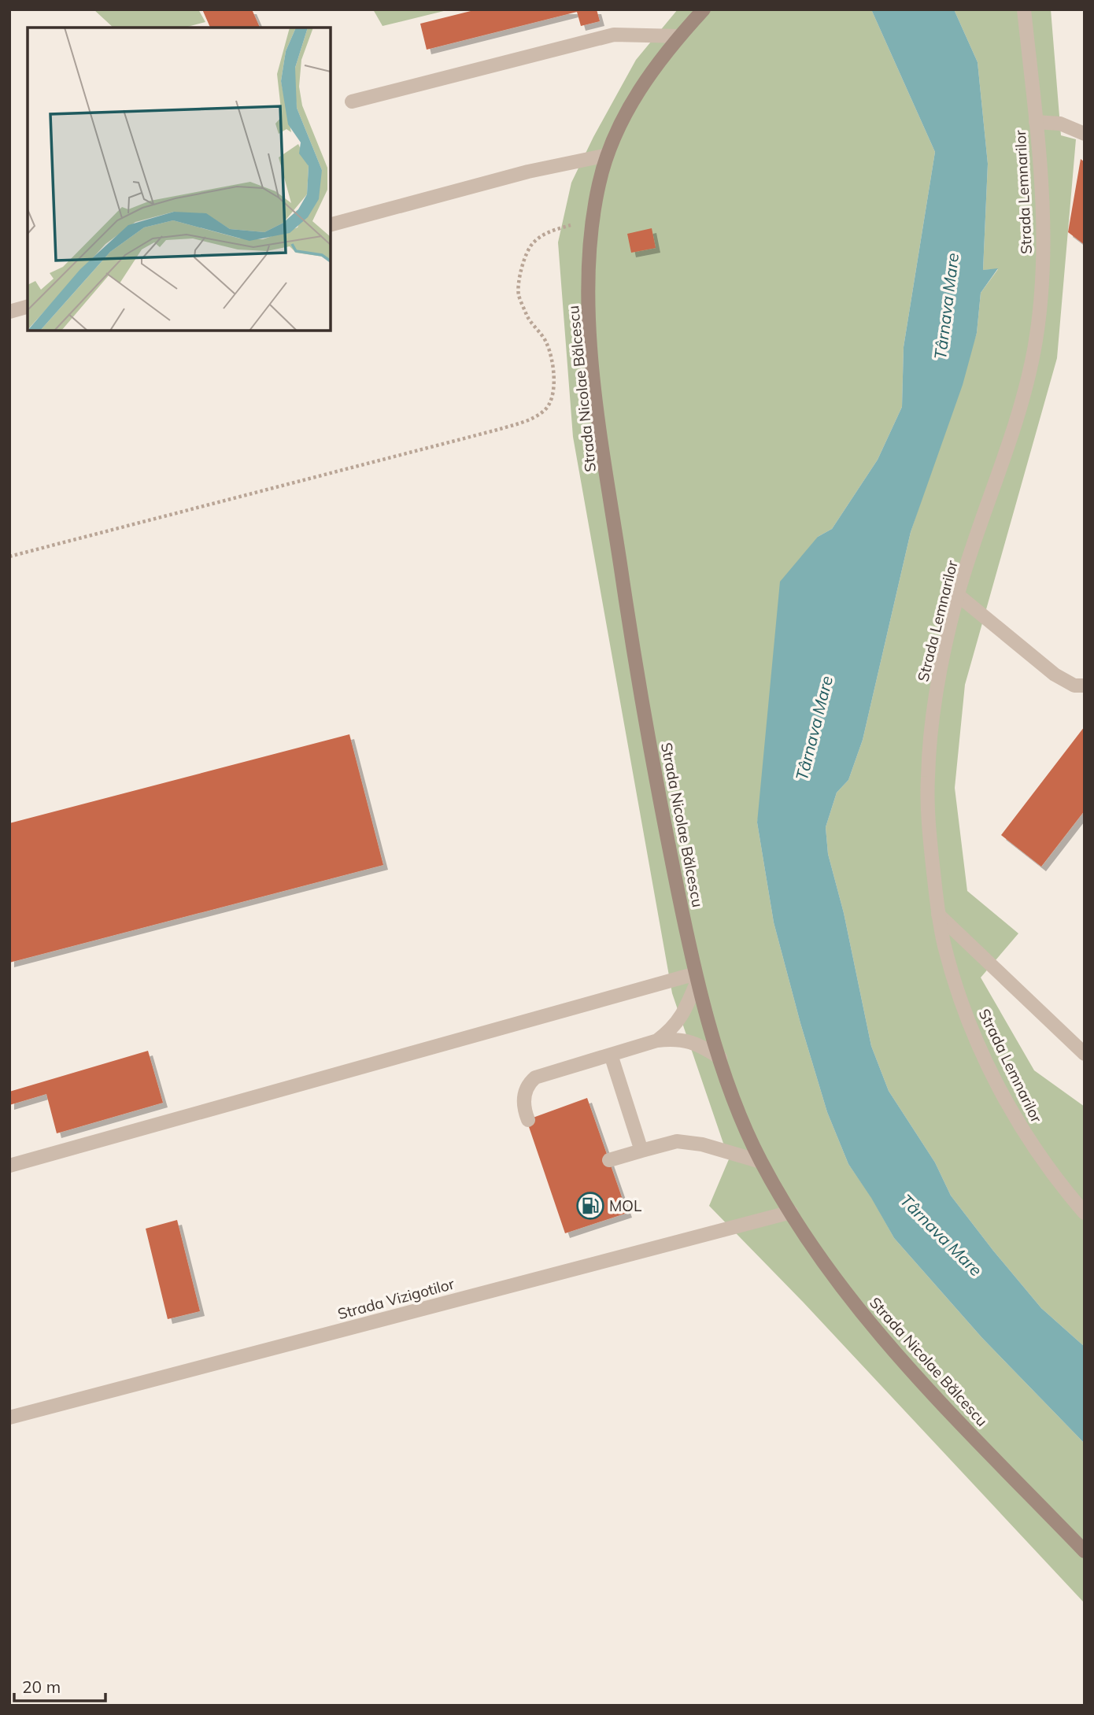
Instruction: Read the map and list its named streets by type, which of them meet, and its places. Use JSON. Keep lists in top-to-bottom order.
{
  "streets": {
    "main road": ["Strada Nicolae Bălcescu"],
    "street": ["Strada Lemnarilor", "Strada Vizigotilor"]
  },
  "crossings": [
    ["Strada Nicolae Bălcescu", "Strada Vizigotilor"]
  ],
  "water": ["Târnava Mare"],
  "places": {
    "fuel station": ["MOL"]
  },
  "scale_bar": "20 m"
}
